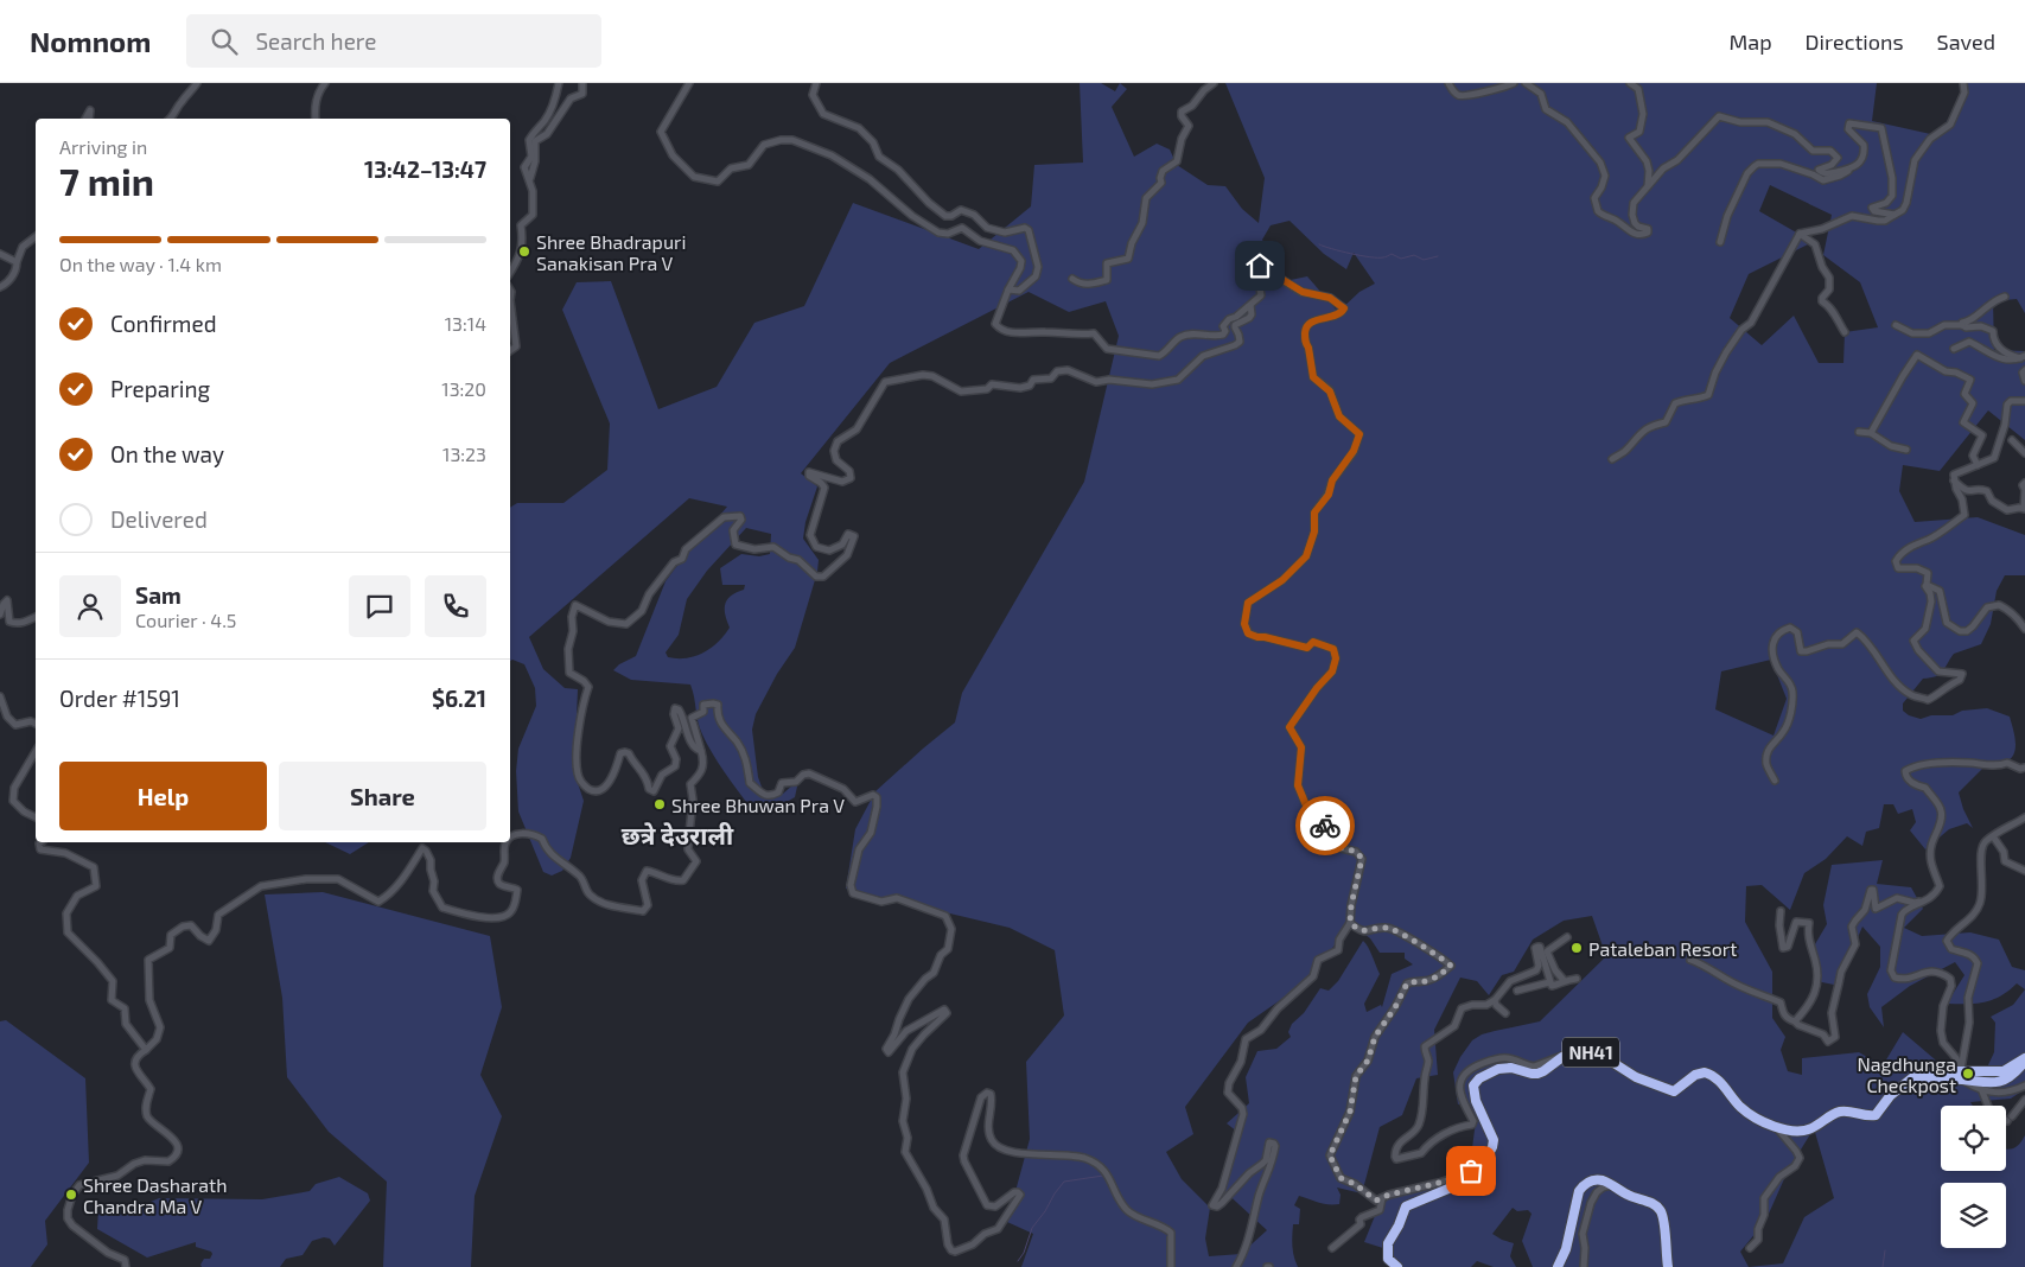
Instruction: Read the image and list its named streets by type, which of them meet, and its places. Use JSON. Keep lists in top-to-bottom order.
{
  "streets": {
    "highway": ["NH41"]
  },
  "districts": ["छत्रे देउराली"],
  "places": [
    "Shree Bhadrapuri Sanakisan Pra V",
    "Shree Bhuwan Pra V",
    "Pataleban Resort",
    "Nagdhunga Checkpost",
    "Shree Dasharath Chandra Ma V"
  ],
  "page": {
    "header": "Nomnom",
    "search": "Search here",
    "nav": ["Map", "Directions", "Saved"],
    "heading": ["7 min", "Arriving in", "13:42–13:47"],
    "panel": [
      "Sam",
      "Courier · 4.5",
      "Order #1591",
      "$6.21"
    ],
    "bar": "On the way · 1.4 km",
    "list": [
      ["Confirmed", "13:14"],
      ["Preparing", "13:20"],
      ["On the way", "13:23"],
      "Delivered"
    ],
    "buttons": ["Help", "Share"]
  }
}
